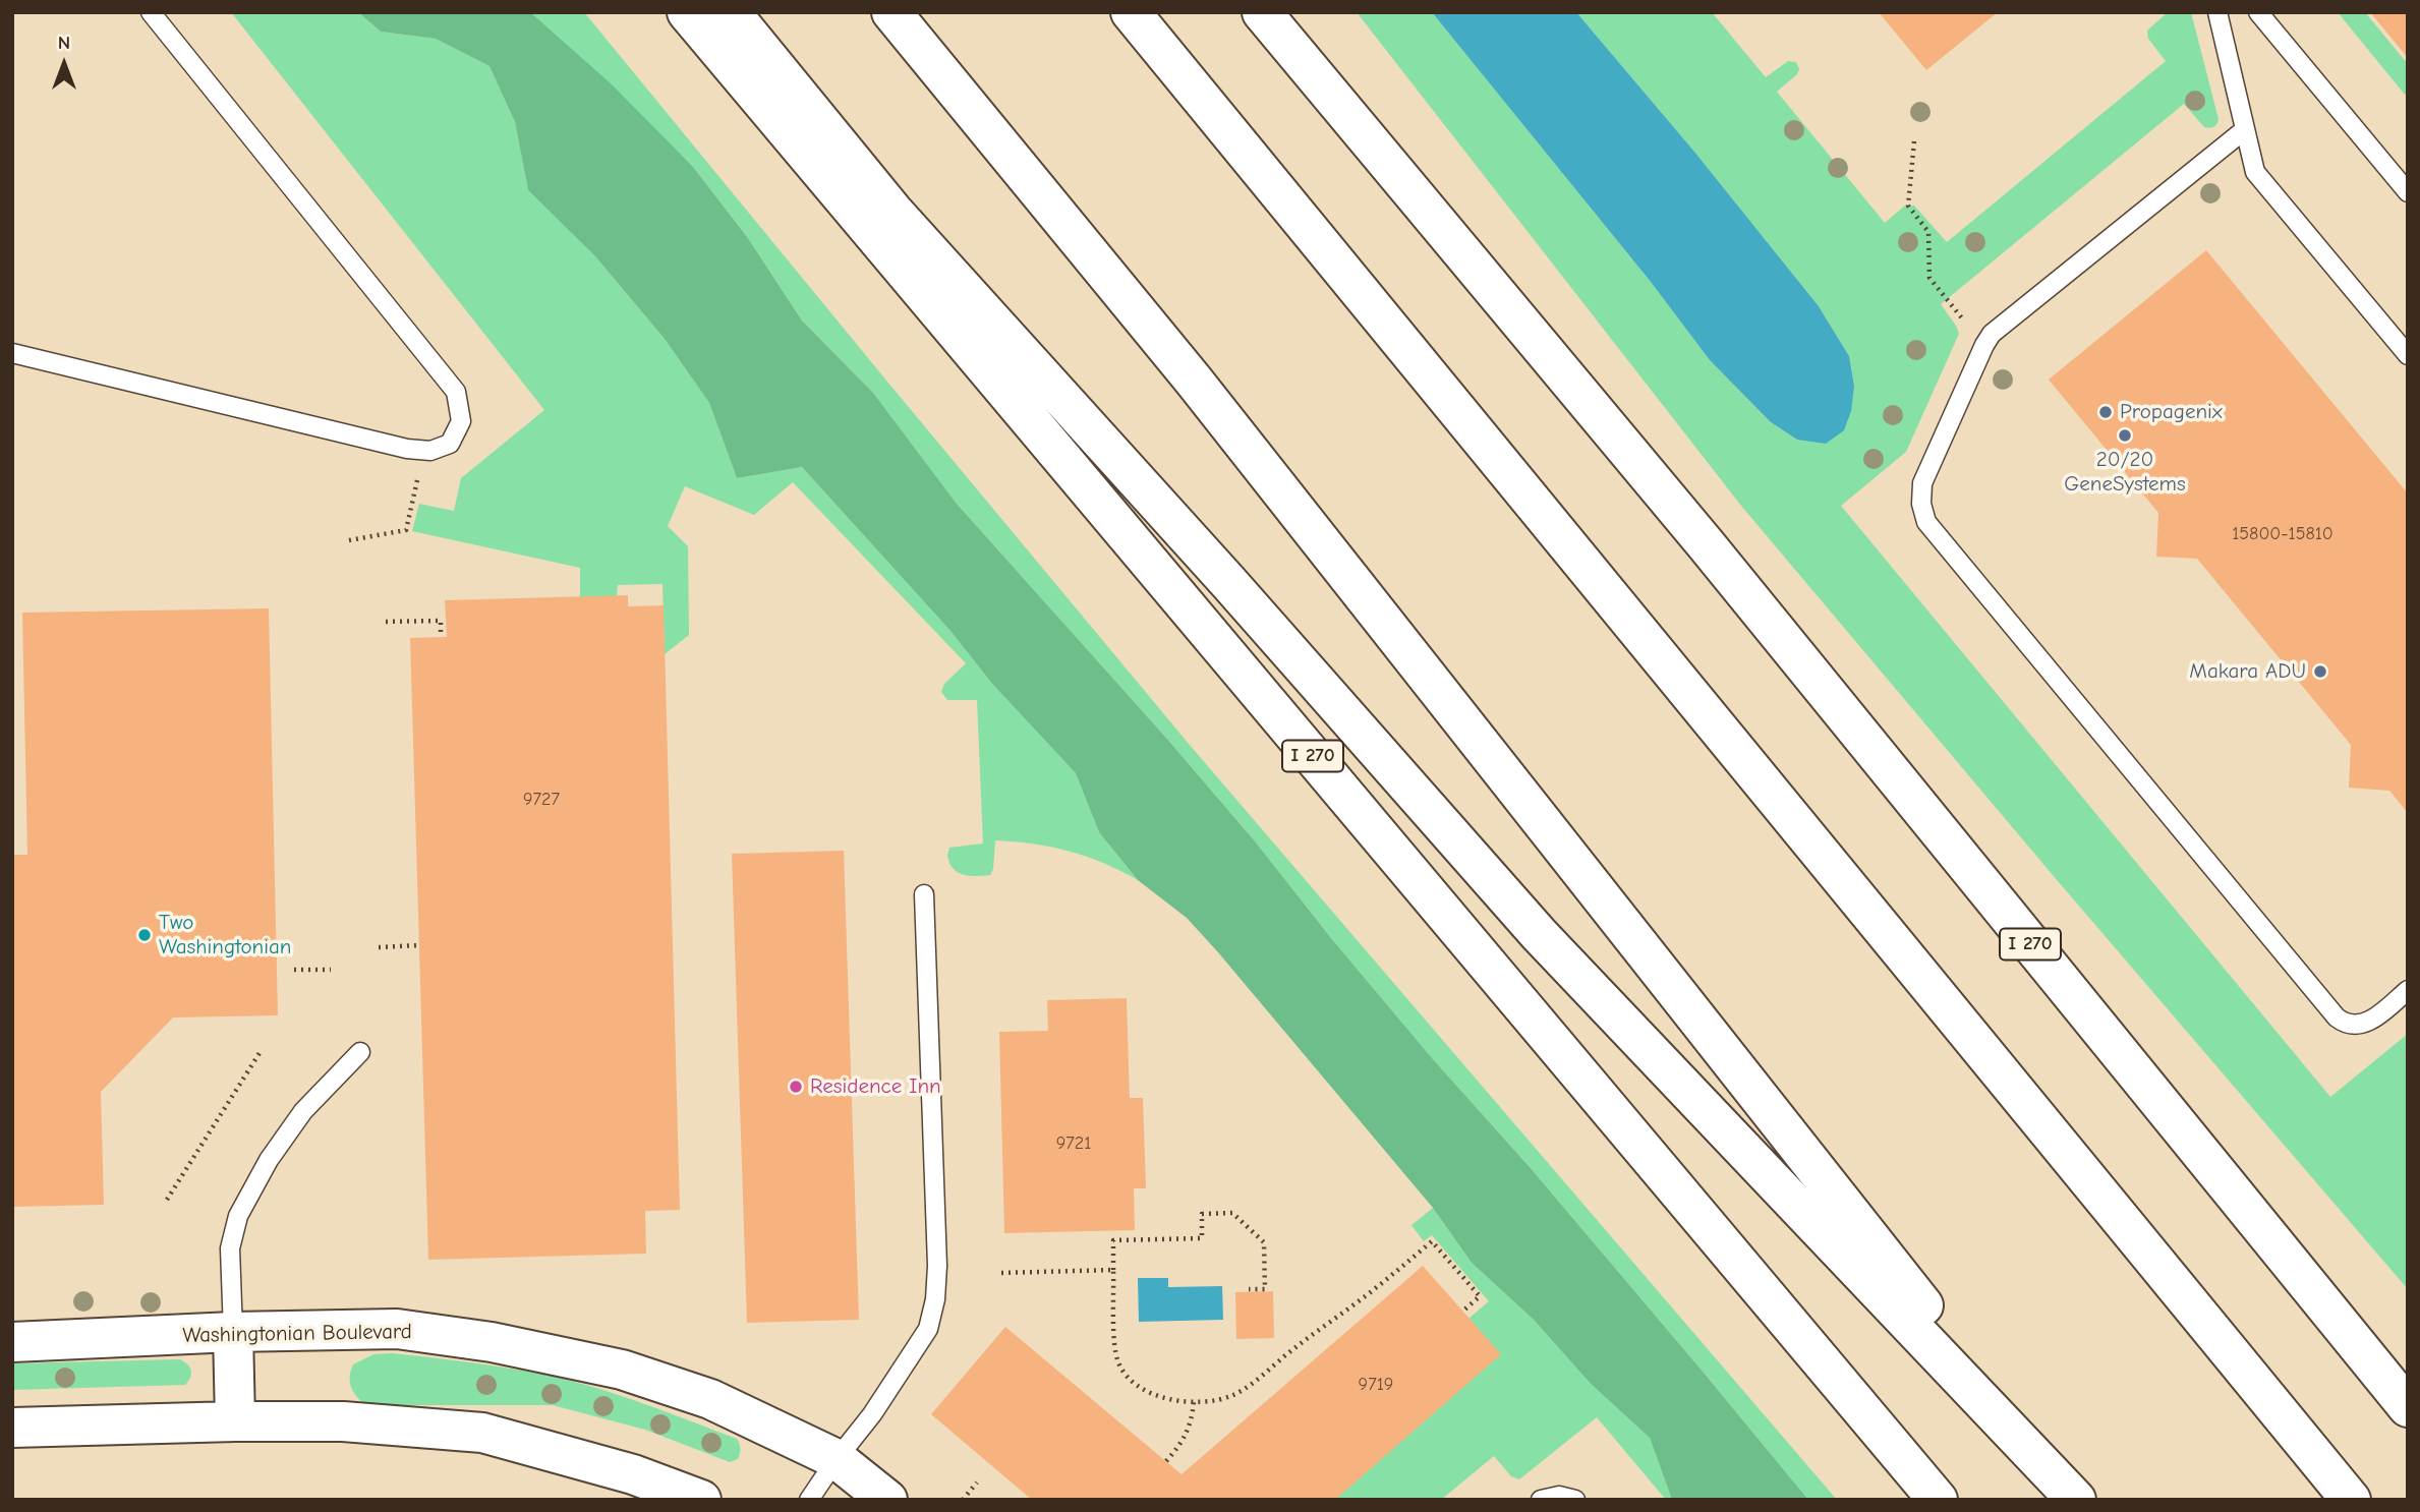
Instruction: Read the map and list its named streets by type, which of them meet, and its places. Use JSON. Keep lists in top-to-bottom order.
{
  "streets": {
    "main road": ["I 270", "Washingtonian Boulevard"]
  },
  "places": [
    "Propagenix",
    "20/20 GeneSystems",
    "Makara ADU",
    "Two Washingtonian",
    "Residence Inn"
  ],
  "house_numbers": [
    "15800-15810",
    "9727",
    "9721",
    "9719"
  ],
  "north": "top"
}
